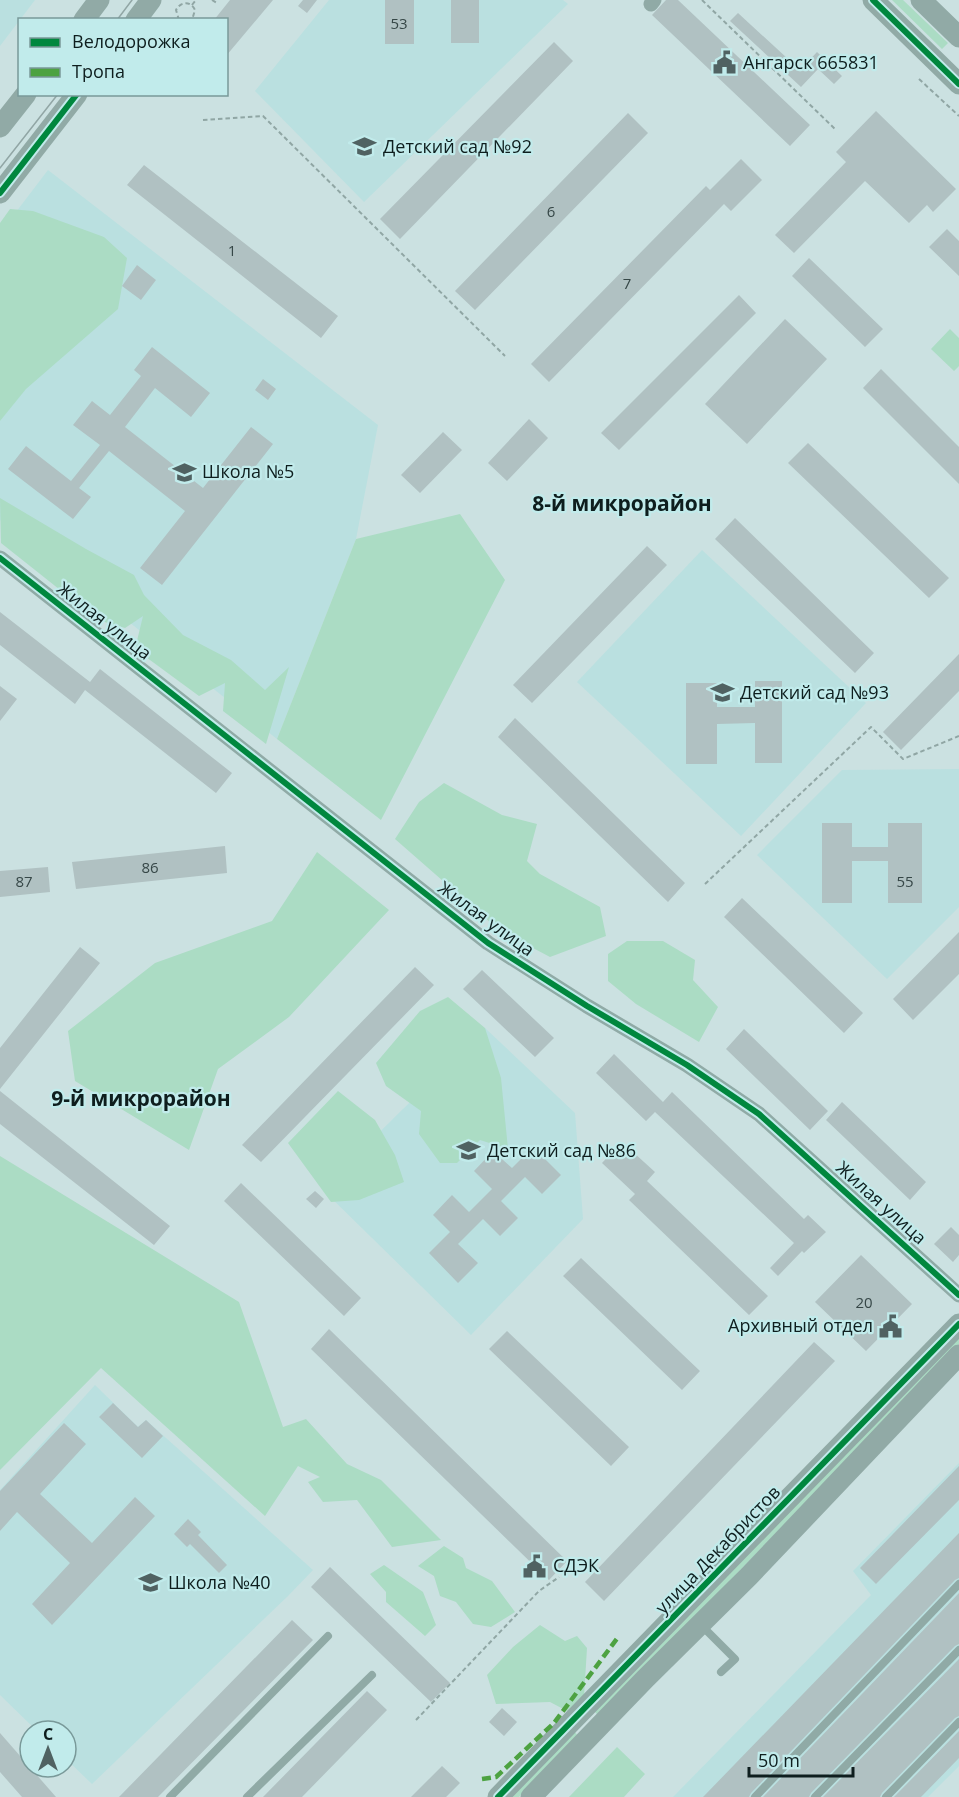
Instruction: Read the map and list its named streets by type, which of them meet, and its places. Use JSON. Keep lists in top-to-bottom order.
{
  "streets": {
    "street": ["Жилая улица", "улица Декабристов"]
  },
  "districts": ["8-й микрорайон", "9-й микрорайон"],
  "places": {
    "public building": ["Ангарск 665831", "Архивный отдел", "СДЭК"],
    "school or university": [
      "Детский сад №92",
      "Школа №5",
      "Детский сад №93",
      "Детский сад №86",
      "Школа №40"
    ]
  },
  "house_numbers": [
    "53",
    "6",
    "1",
    "7",
    "86",
    "87",
    "55",
    "20"
  ],
  "legend": ["Велодорожка", "Тропа"],
  "scale_bar": "50 m",
  "north": "top"
}
